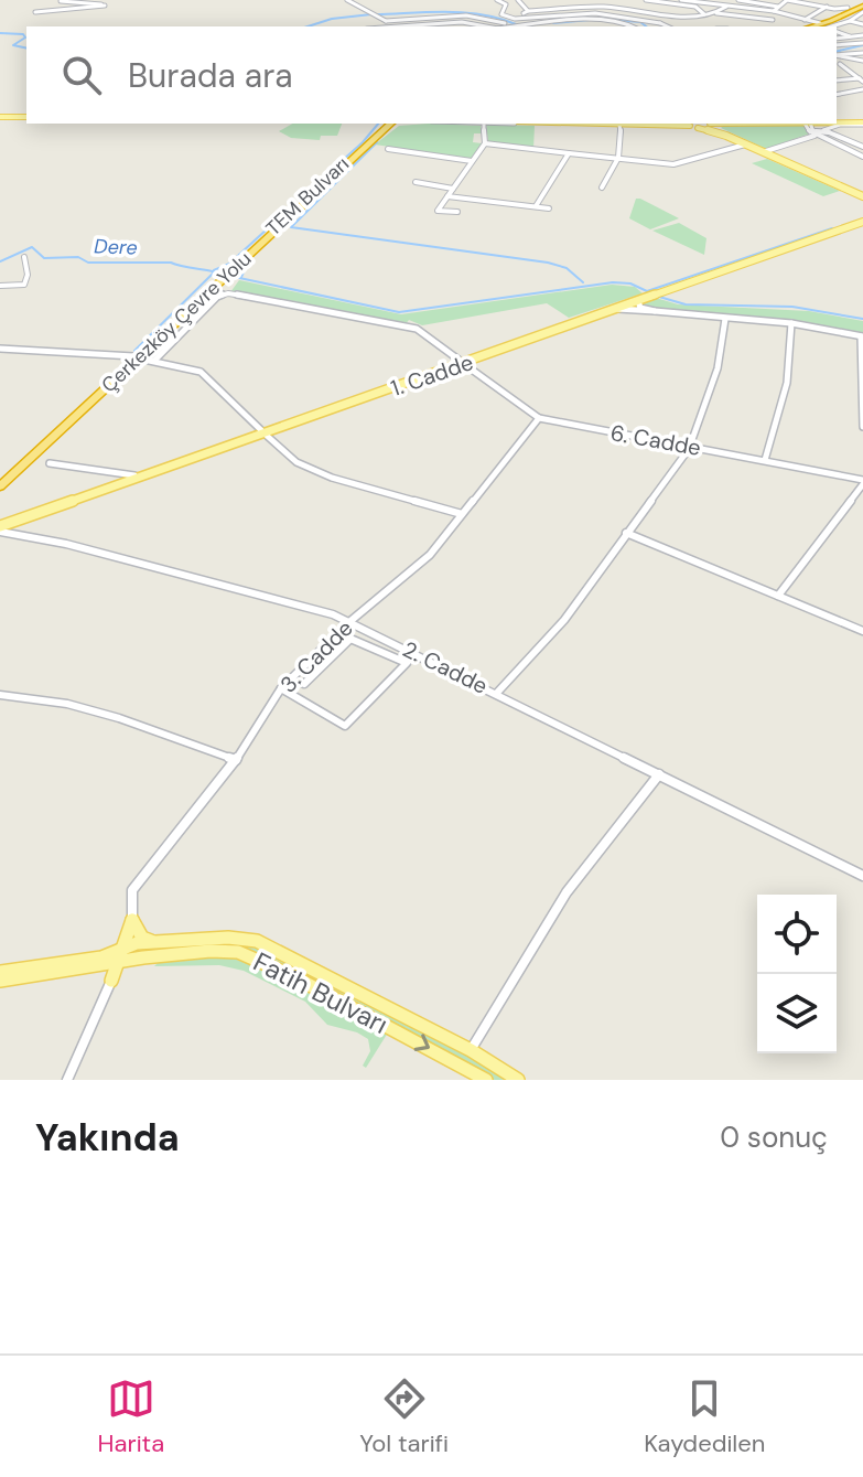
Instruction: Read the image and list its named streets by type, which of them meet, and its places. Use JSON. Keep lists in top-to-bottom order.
{
  "streets": {
    "highway": ["TEM Bulvarı", "Çerkezköy Çevre Yolu"],
    "main road": ["1. Cadde", "Fatih Bulvarı"],
    "street": ["6. Cadde", "3. Cadde", "2. Cadde"]
  },
  "crossings": [
    ["TEM Bulvarı", "Çerkezköy Çevre Yolu"],
    ["1. Cadde", "6. Cadde"],
    ["1. Cadde", "2. Cadde"],
    ["6. Cadde", "3. Cadde"],
    ["3. Cadde", "2. Cadde"]
  ],
  "water": ["Dere"],
  "page": {
    "search": "Burada ara",
    "heading": ["Yakında", "0 sonuç"],
    "nav": ["Harita", "Yol tarifi", "Kaydedilen"]
  }
}
